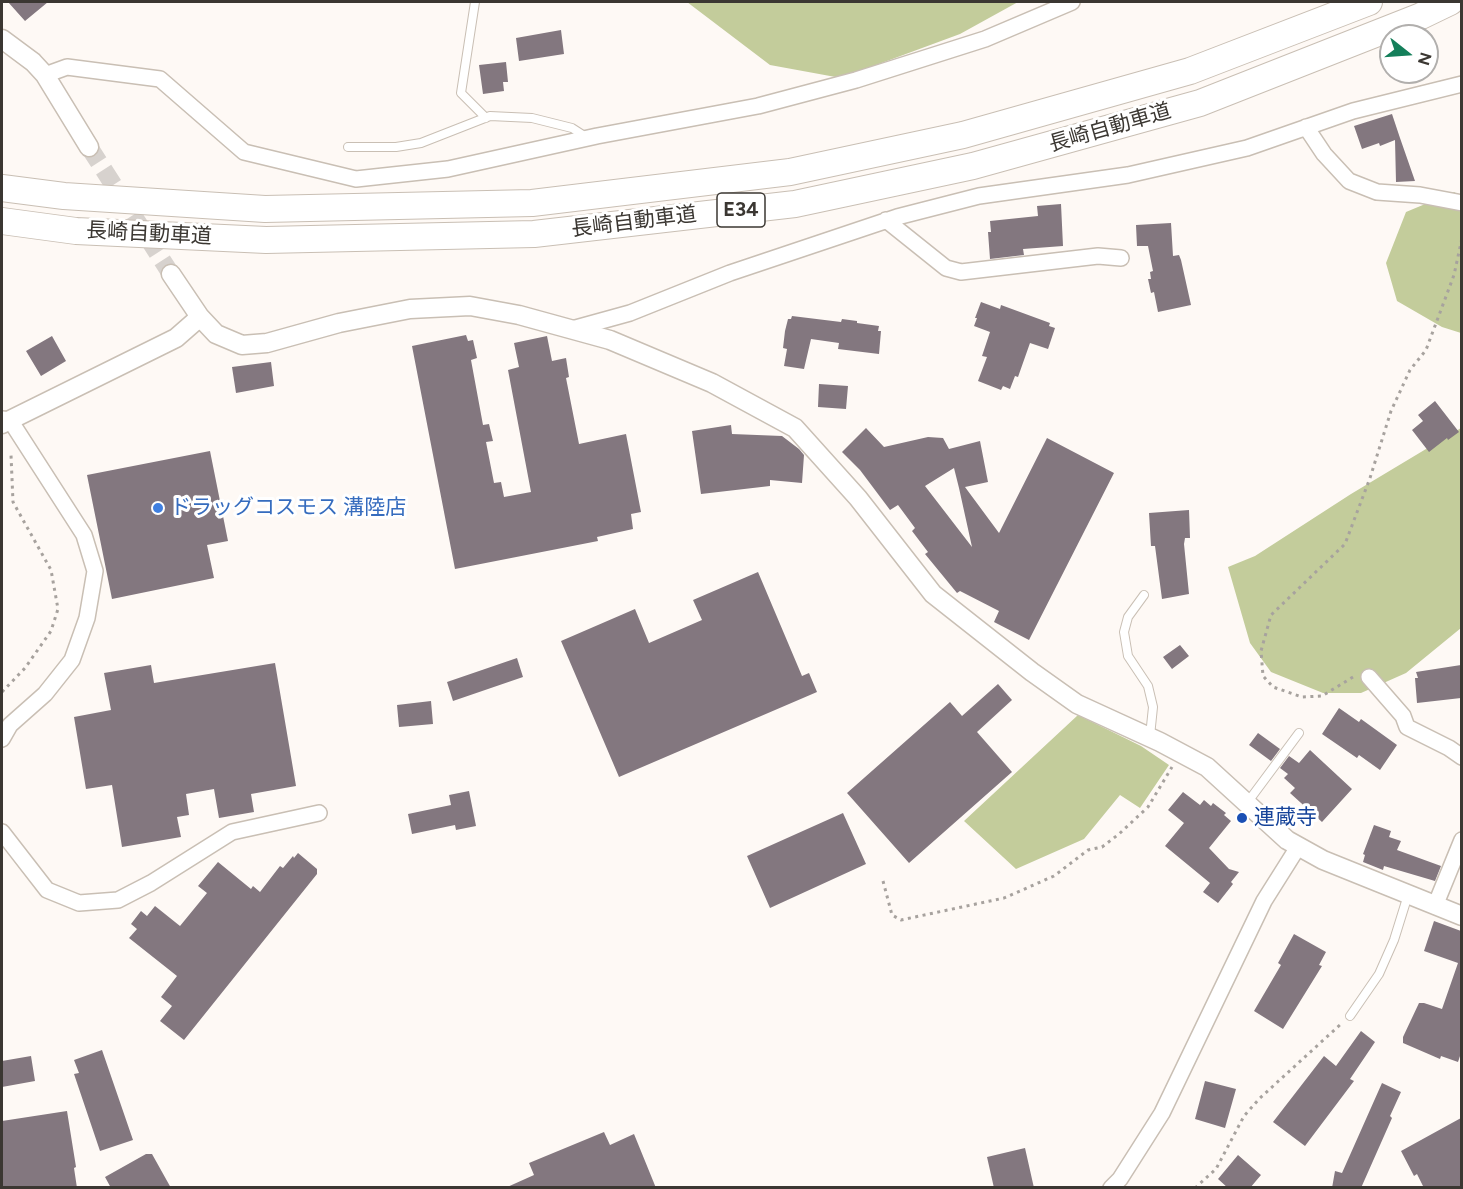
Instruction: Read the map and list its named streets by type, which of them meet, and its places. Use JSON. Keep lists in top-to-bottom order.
{
  "streets": {
    "highway": ["長崎自動車道", "E34"]
  },
  "places": ["ドラッグコスモス 溝陸店", "連蔵寺"],
  "north": "right"
}
